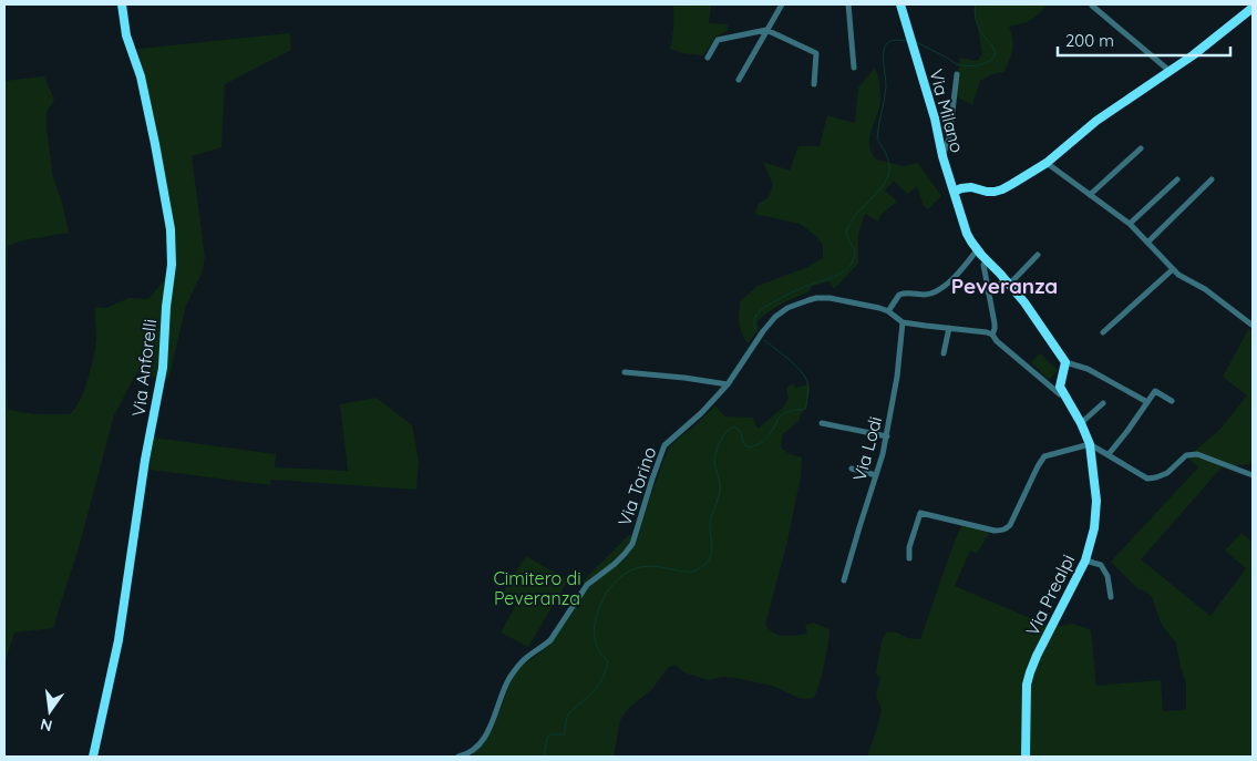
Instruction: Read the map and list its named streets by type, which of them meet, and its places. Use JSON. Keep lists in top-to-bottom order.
{
  "streets": {
    "street": [
      "Via Milano",
      "Via Anforelli",
      "Via Lodi",
      "Via Torino",
      "Via Prealpi"
    ]
  },
  "crossings": [
    ["Via Lodi", "Via Torino"]
  ],
  "districts": ["Peveranza"],
  "parks": ["Cimitero di Peveranza"],
  "scale_bar": "200 m",
  "north": "bottom"
}
